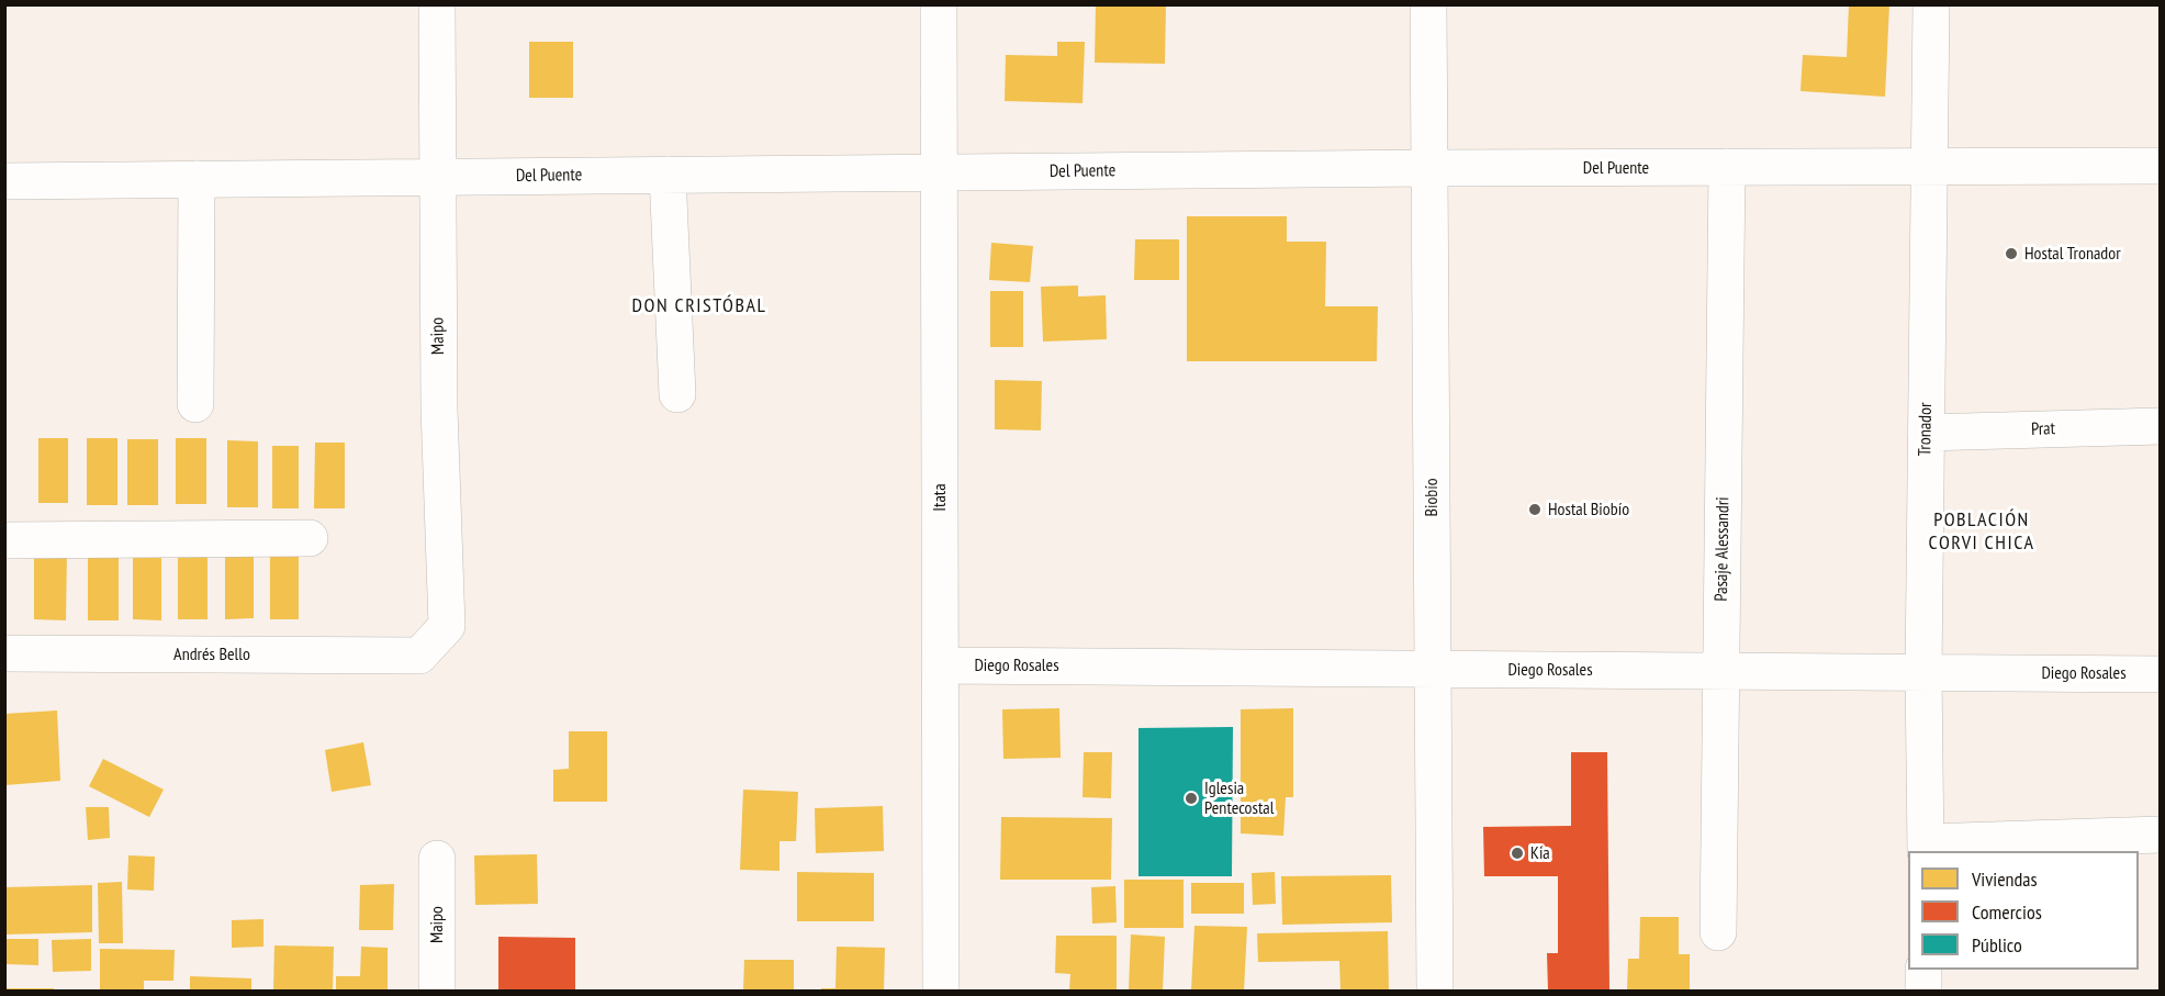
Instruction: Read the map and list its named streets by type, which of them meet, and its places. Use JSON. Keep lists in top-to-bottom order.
{
  "streets": {
    "street": [
      "Del Puente",
      "Maipo",
      "Tronador",
      "Prat",
      "Itata",
      "Biobío",
      "Pasaje Alessandri",
      "Andrés Bello",
      "Diego Rosales"
    ]
  },
  "crossings": [
    ["Del Puente", "Maipo"],
    ["Del Puente", "Tronador"],
    ["Del Puente", "Itata"],
    ["Del Puente", "Biobío"],
    ["Del Puente", "Pasaje Alessandri"],
    ["Maipo", "Andrés Bello"],
    ["Tronador", "Prat"],
    ["Tronador", "Diego Rosales"],
    ["Itata", "Diego Rosales"],
    ["Biobío", "Diego Rosales"],
    ["Pasaje Alessandri", "Diego Rosales"]
  ],
  "districts": ["DON CRISTÓBAL", "POBLACIÓN CORVI CHICA"],
  "places": [
    "Hostal Tronador",
    "Hostal Biobío",
    "Iglesia Pentecostal",
    "Kia"
  ],
  "legend": ["Viviendas", "Comercios", "Público"]
}
